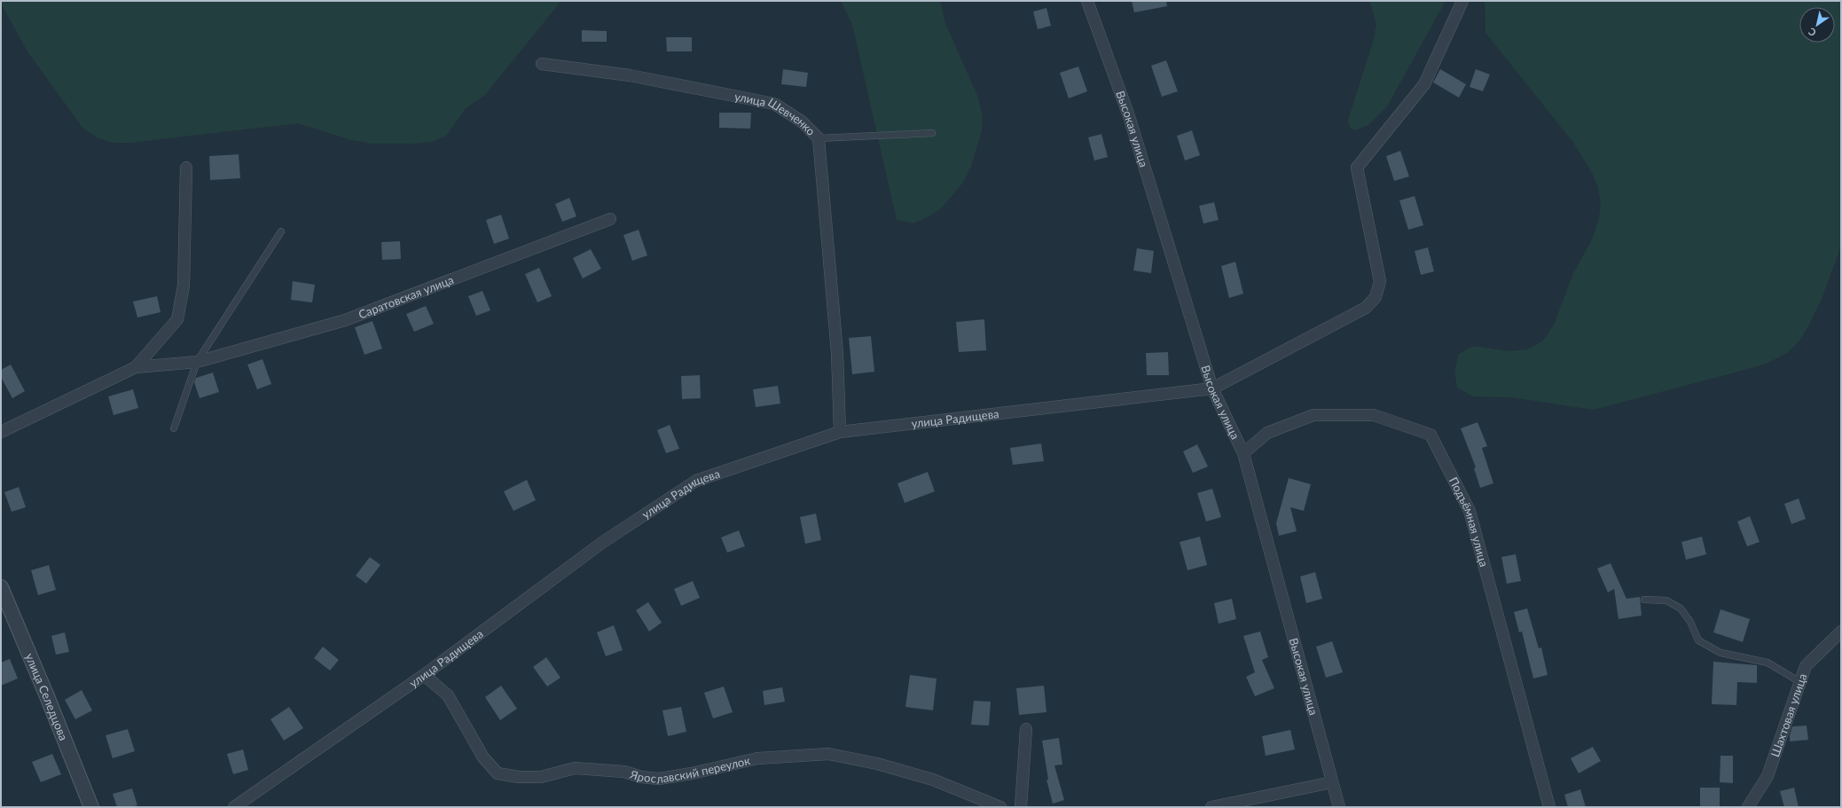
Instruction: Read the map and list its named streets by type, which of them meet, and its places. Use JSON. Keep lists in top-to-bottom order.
{
  "streets": {
    "street": [
      "улица Шевченко",
      "Высокая улица",
      "Саратовская улица",
      "улица Радищева",
      "Подъёмная улица",
      "улица Селедцова",
      "Шахтовая улица",
      "Ярославский переулок"
    ]
  },
  "crossings": [
    ["улица Шевченко", "улица Радищева"],
    ["Высокая улица", "улица Радищева"],
    ["Высокая улица", "Подъёмная улица"],
    ["улица Радищева", "Ярославский переулок"]
  ],
  "north": "bottom left"
}
